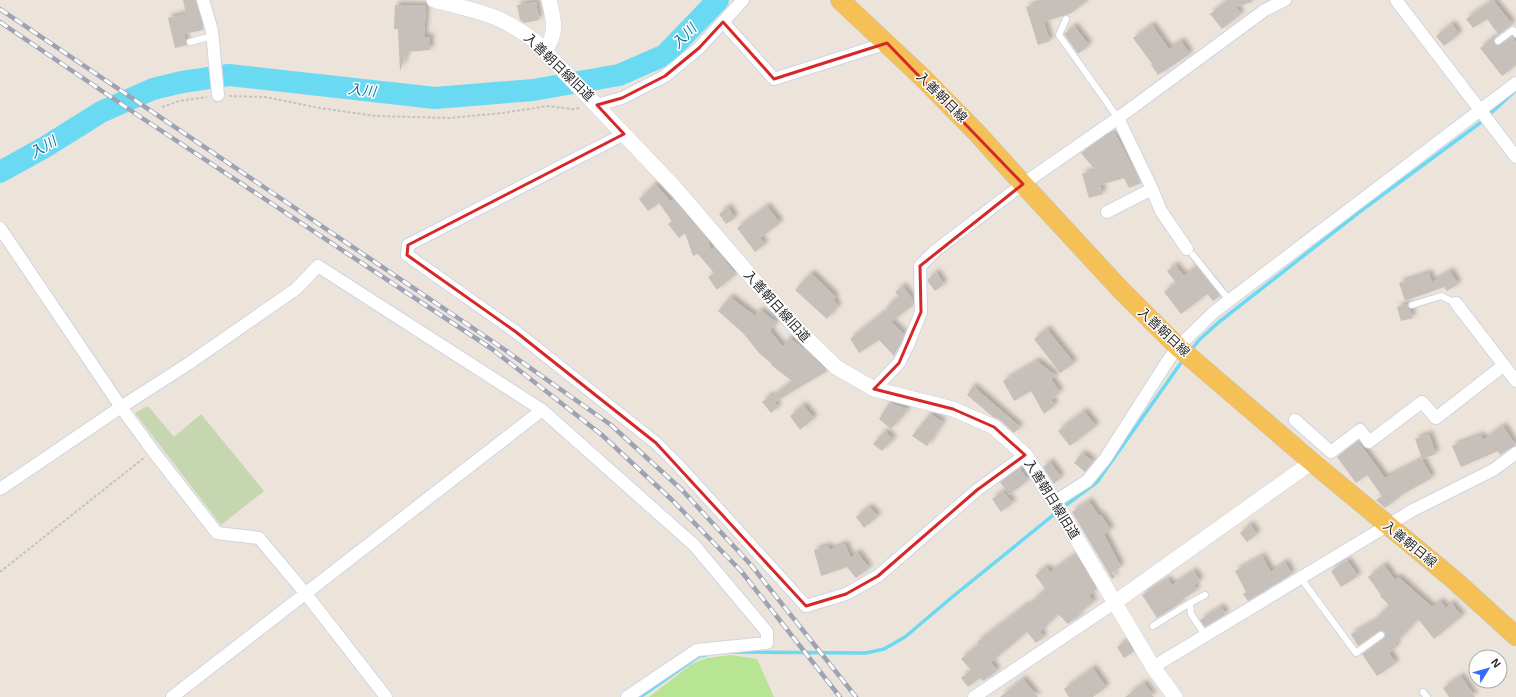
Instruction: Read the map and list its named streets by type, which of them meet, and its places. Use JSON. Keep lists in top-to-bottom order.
{
  "streets": {
    "main road": ["入善朝日線"],
    "street": ["入善朝日線旧道"]
  },
  "water": ["入川"],
  "north": "top right"
}
